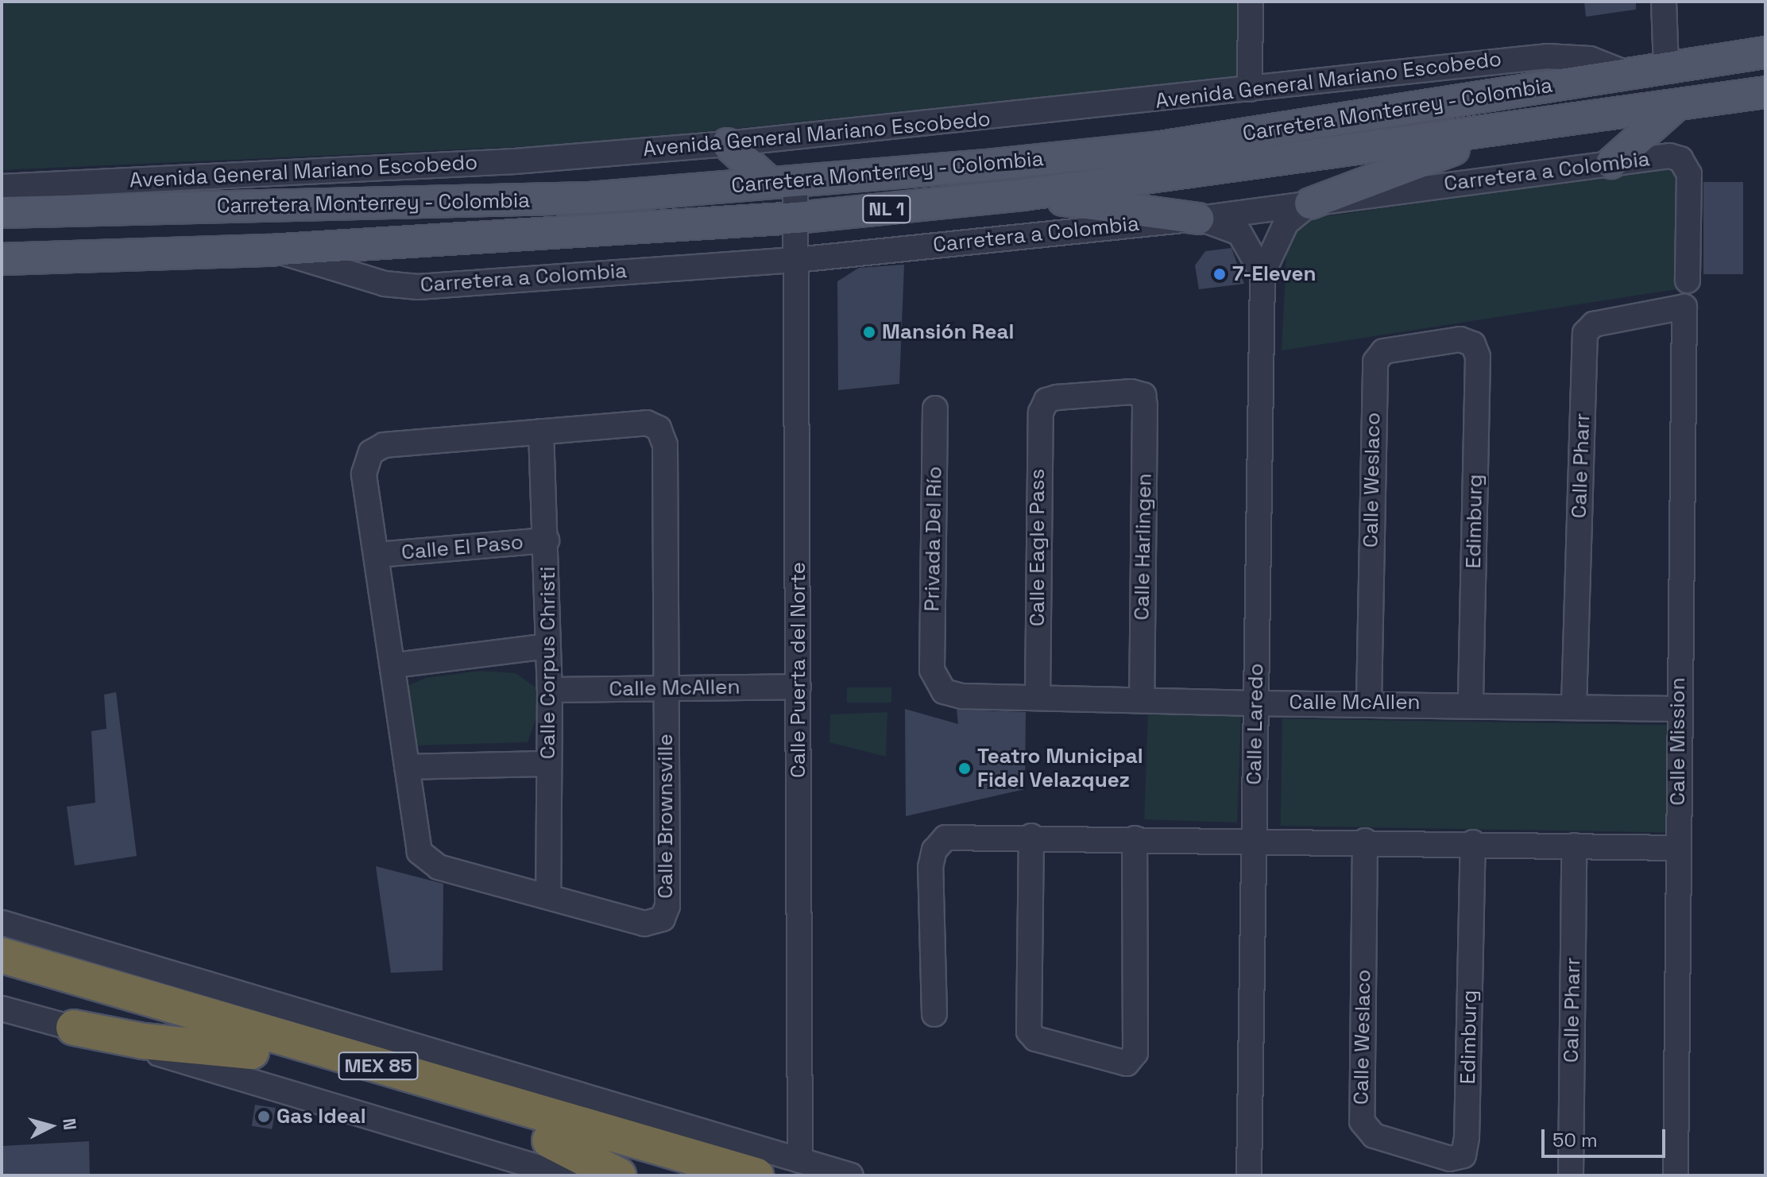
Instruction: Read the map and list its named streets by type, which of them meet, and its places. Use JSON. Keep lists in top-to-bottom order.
{
  "streets": {
    "highway": ["MEX 85"],
    "main road": ["Carretera Monterrey - Colombia", "NL 1"],
    "street": [
      "Avenida General Mariano Escobedo",
      "Carretera a Colombia",
      "Calle Pharr",
      "Calle Weslaco",
      "Edimburg",
      "Privada Del Río",
      "Calle Harlingen",
      "Calle El Paso",
      "Calle Eagle Pass",
      "Calle Corpus Christi",
      "Calle Puerta del Norte",
      "Calle McAllen",
      "Calle Laredo",
      "Calle Mission",
      "Calle Brownsville"
    ]
  },
  "crossings": [
    ["Avenida General Mariano Escobedo", "Carretera Monterrey - Colombia"],
    ["Carretera Monterrey - Colombia", "Carretera a Colombia"],
    ["Carretera Monterrey - Colombia", "Calle Puerta del Norte"],
    ["Carretera a Colombia", "Calle Puerta del Norte"],
    ["Carretera a Colombia", "Calle Laredo"],
    ["Calle Pharr", "Calle McAllen"],
    ["Calle Pharr", "Calle Mission"],
    ["Calle Weslaco", "Edimburg"],
    ["Calle Weslaco", "Calle McAllen"],
    ["Edimburg", "Calle McAllen"],
    ["Privada Del Río", "Calle McAllen"],
    ["Calle Harlingen", "Calle Eagle Pass"],
    ["Calle Harlingen", "Calle McAllen"],
    ["Calle El Paso", "Calle Corpus Christi"],
    ["Calle El Paso", "Calle Brownsville"],
    ["Calle Eagle Pass", "Calle McAllen"],
    ["Calle Corpus Christi", "Calle McAllen"],
    ["Calle Corpus Christi", "Calle Brownsville"],
    ["Calle Puerta del Norte", "Calle McAllen"],
    ["Calle McAllen", "Calle Laredo"],
    ["Calle McAllen", "Calle Mission"],
    ["Calle McAllen", "Calle Brownsville"]
  ],
  "places": [
    "7-Eleven",
    "Mansión Real",
    "Teatro Municipal Fidel Velazquez",
    "Gas Ideal"
  ],
  "scale_bar": "50 m",
  "north": "right"
}
